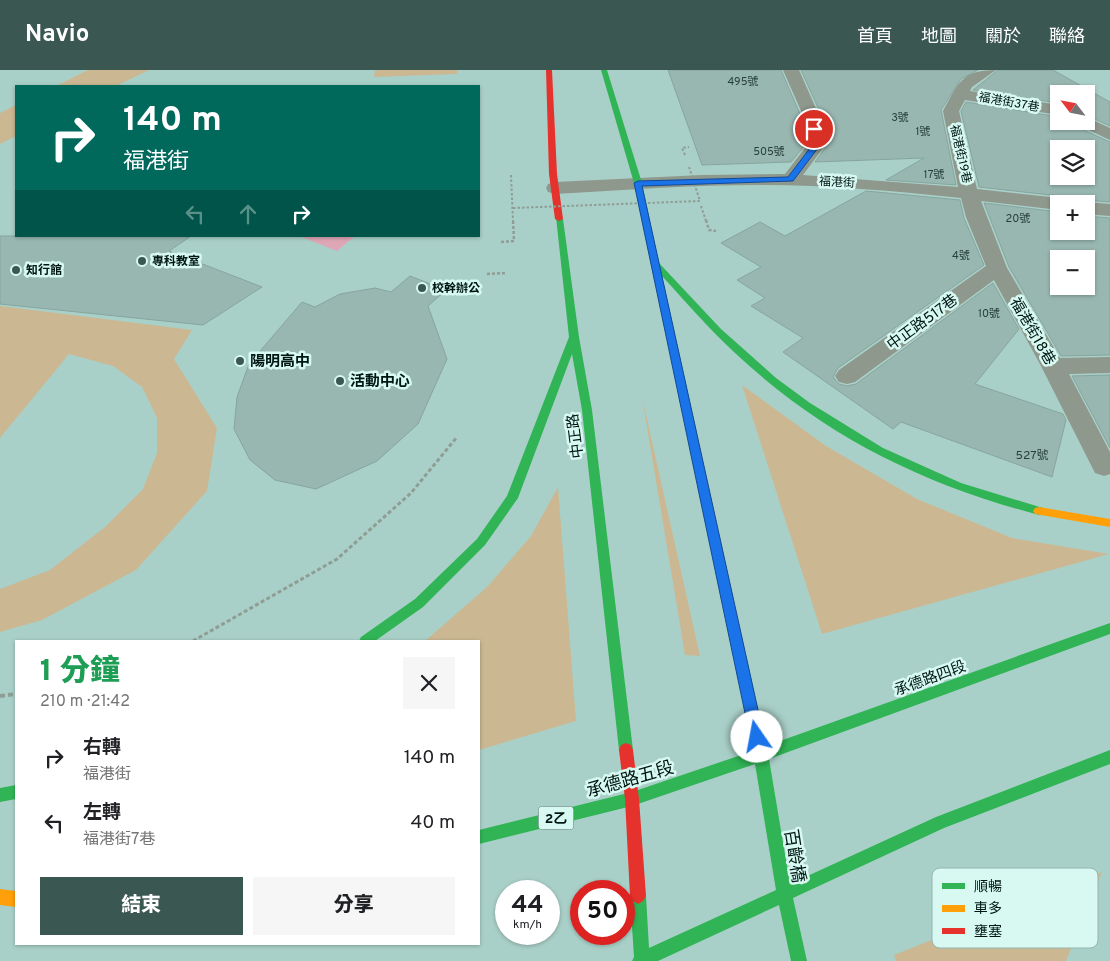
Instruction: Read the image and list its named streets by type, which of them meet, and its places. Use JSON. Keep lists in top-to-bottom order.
{
  "streets": {
    "main road": [
      "中正路",
      "承德路四段",
      "承德路五段",
      "2乙",
      "百齡橋"
    ],
    "street": [
      "福港街37巷",
      "福港街19巷",
      "福港街",
      "中正路517巷",
      "福港街18巷"
    ]
  },
  "crossings": [
    ["福港街37巷", "福港街19巷"],
    ["福港街19巷", "福港街"],
    ["福港街19巷", "福港街18巷"],
    ["福港街", "福港街18巷"],
    ["福港街", "中正路"],
    ["中正路517巷", "福港街18巷"],
    ["中正路", "承德路五段"],
    ["承德路四段", "承德路五段"],
    ["承德路四段", "百齡橋"],
    ["承德路五段", "百齡橋"]
  ],
  "places": [
    "專科教室",
    "知行館",
    "校幹辦公",
    "陽明高中",
    "活動中心"
  ],
  "house_numbers": [
    "495號",
    "3號",
    "1號",
    "505號",
    "17號",
    "20號",
    "4號",
    "10號",
    "527號"
  ],
  "legend": ["順暢", "車多", "壅塞"],
  "north": "top left",
  "page": {
    "header": "Navio",
    "nav": [
      "首頁",
      "地圖",
      "關於",
      "聯絡"
    ],
    "map_buttons": ["+", "−"],
    "turn": ["140 m", "福港街"],
    "heading": ["1 分鐘", "210 m · 21:42"],
    "list": [
      {
        "name": "右轉",
        "note": "福港街",
        "value": "140 m"
      },
      {
        "name": "左轉",
        "note": "福港街7巷",
        "value": "40 m"
      }
    ],
    "buttons": ["結束", "分享"],
    "speed": "44 km/h",
    "limit": "50"
  }
}
